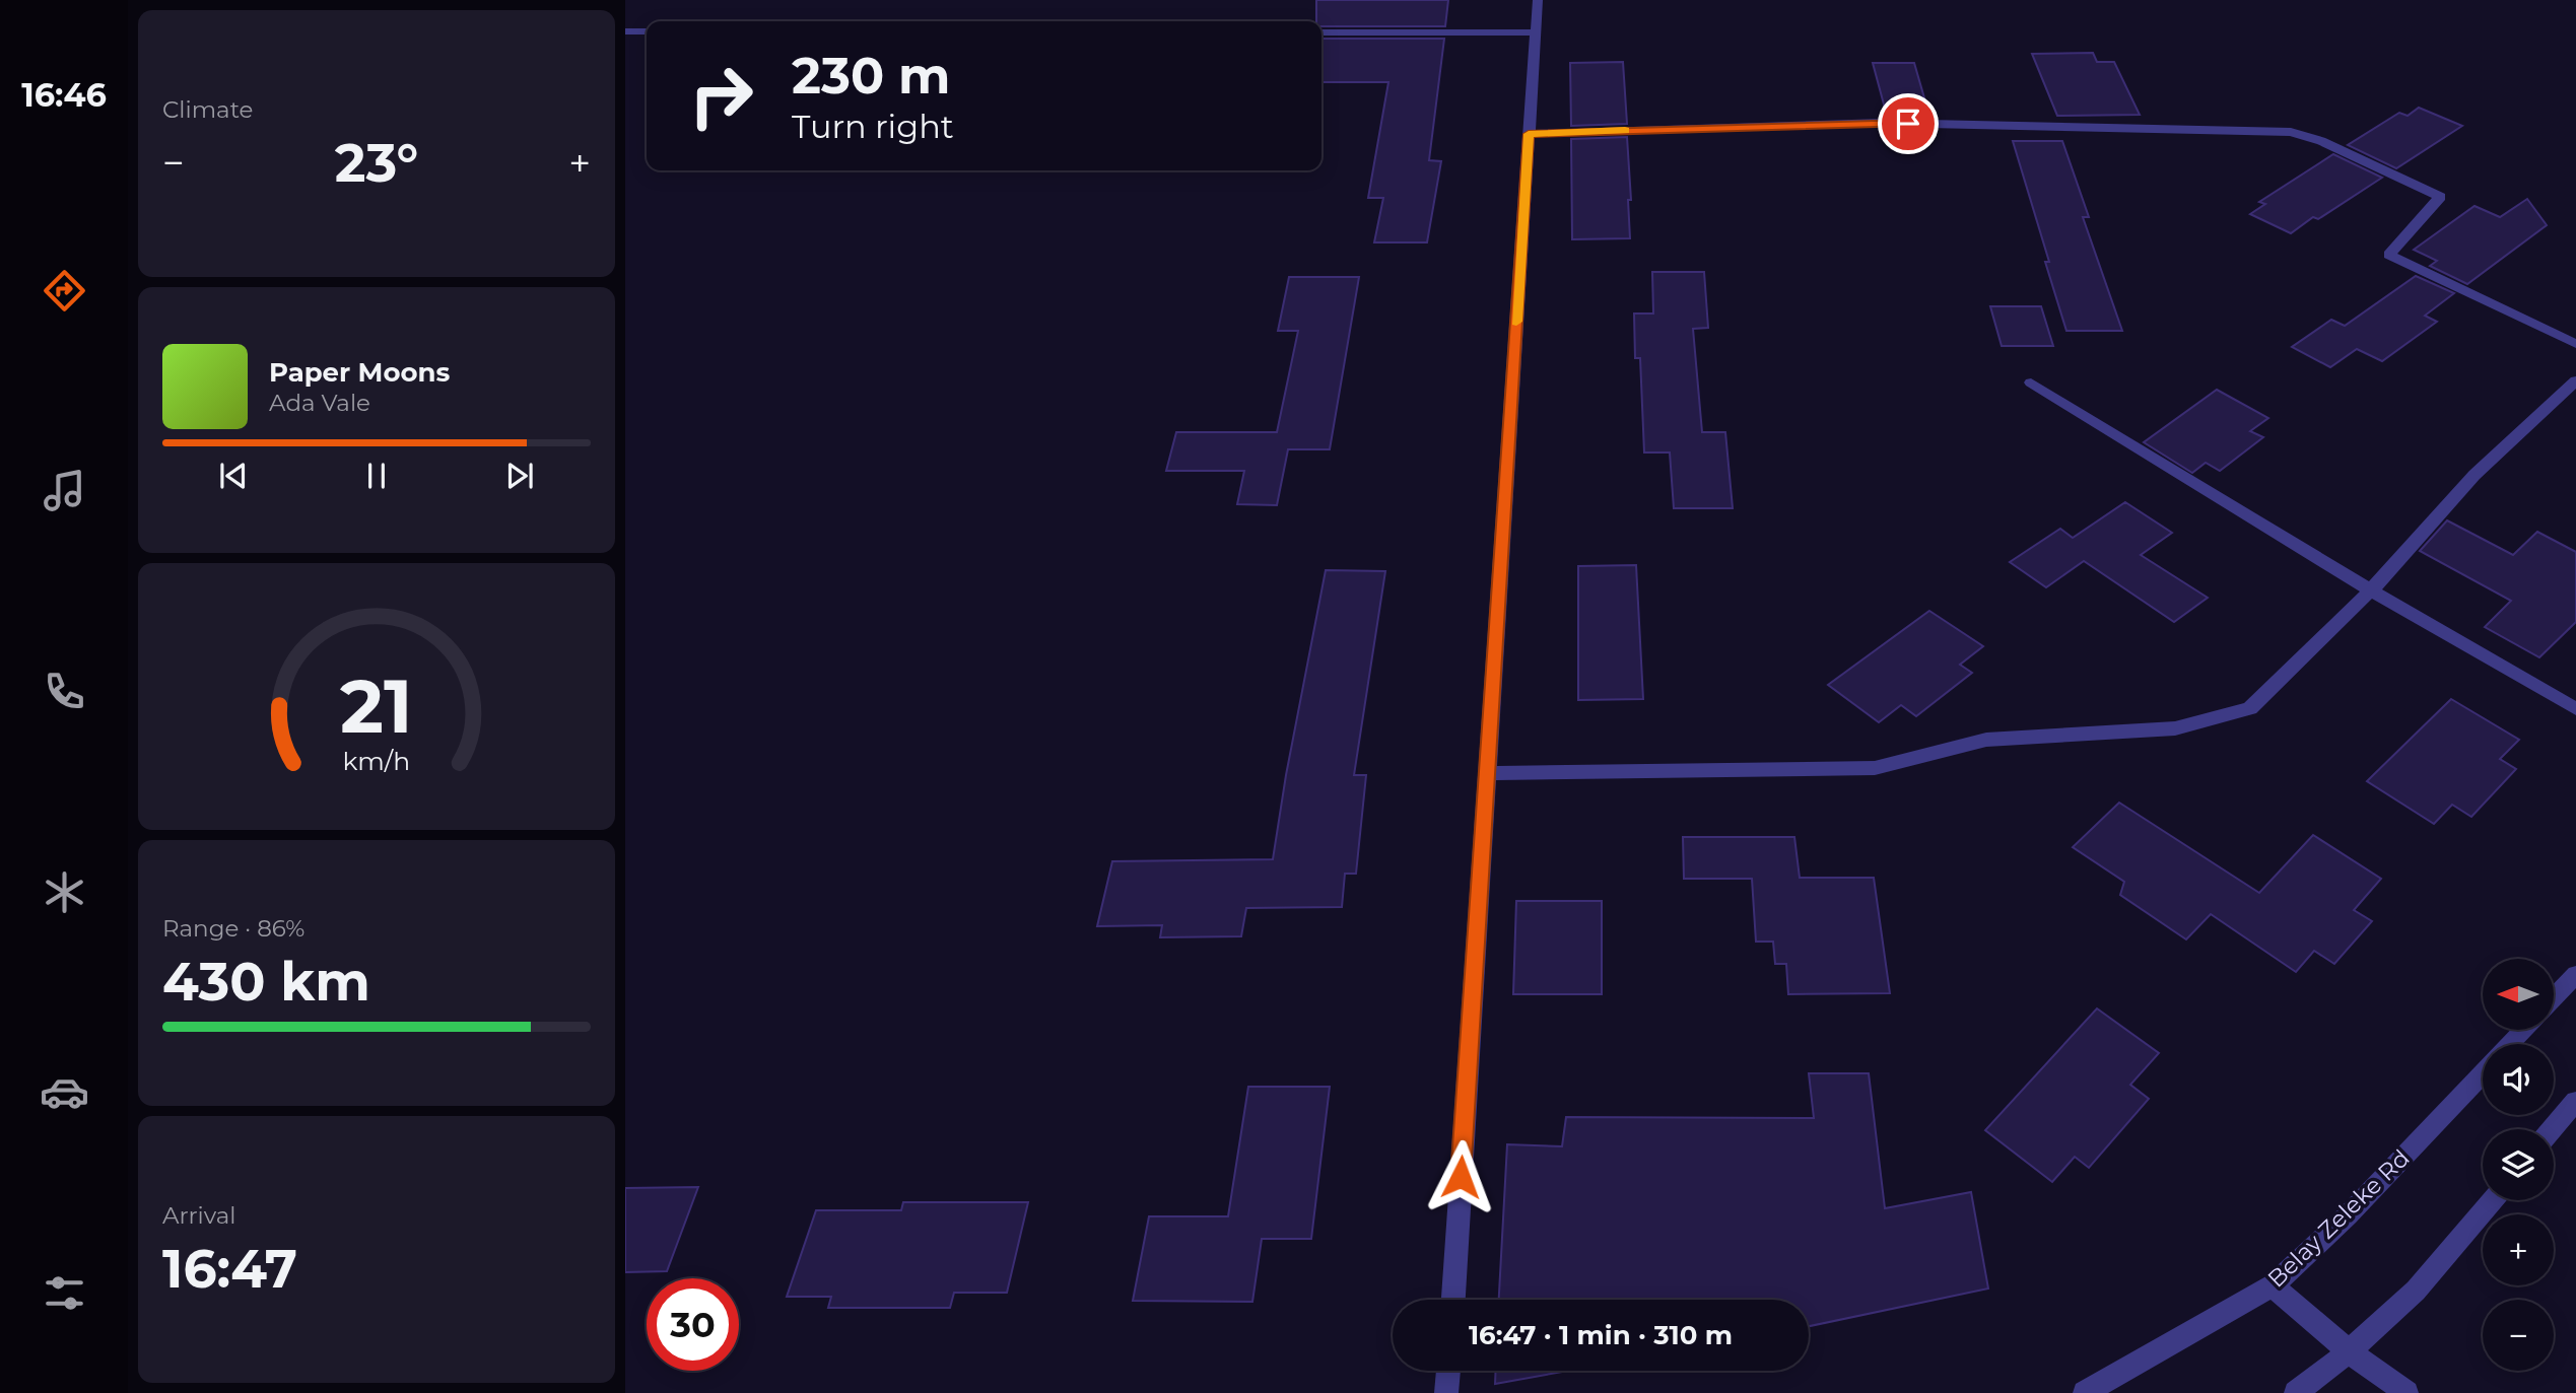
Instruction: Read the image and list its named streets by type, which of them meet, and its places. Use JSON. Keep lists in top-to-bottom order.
{
  "streets": {
    "street": ["Belay Zeleke Rd"]
  },
  "north": "left",
  "page": {
    "tabs": "16:46",
    "tile": [
      "Climate",
      ["Range · 86%", "430 km"],
      ["Arrival", "16:47"]
    ],
    "turn": ["230 m", "Turn right"],
    "heat": ["−", "23°", "+"],
    "song": ["Paper Moons", "Ada Vale"],
    "map_buttons": ["+", "−"],
    "limit": "30",
    "trip": "16:47 · 1 min · 310 m",
    "gauge": ["21", "km/h"]
  }
}
